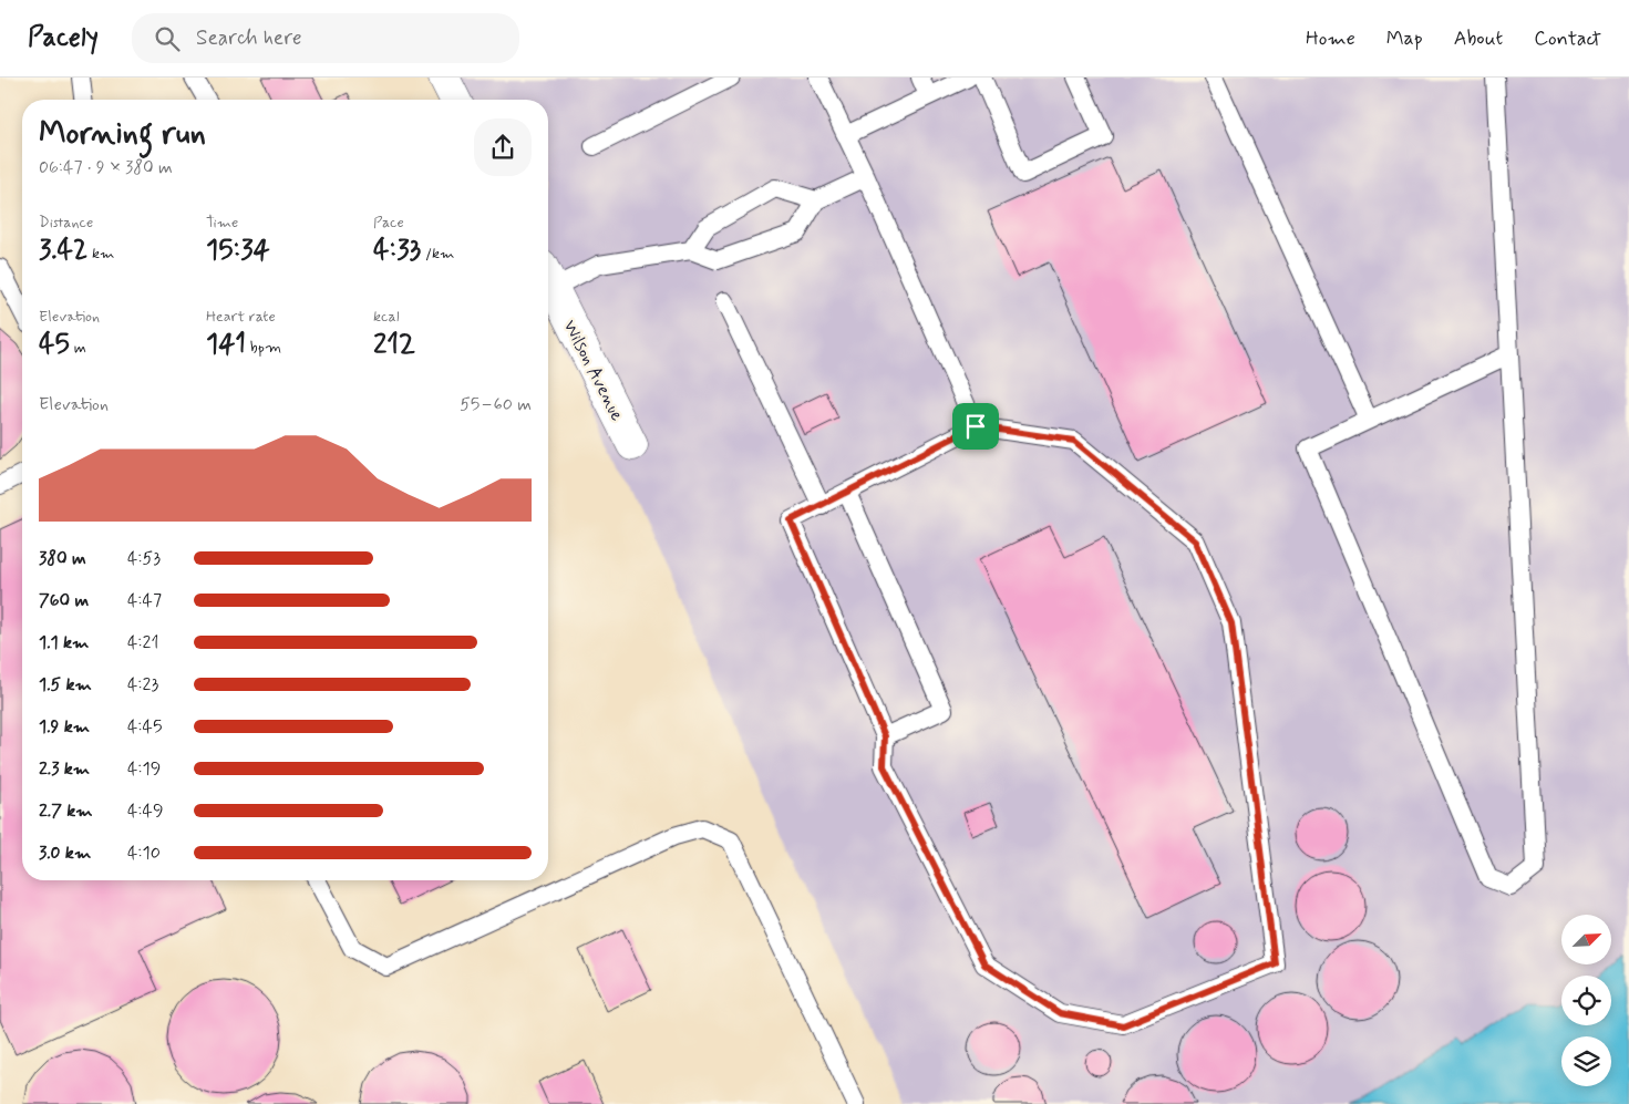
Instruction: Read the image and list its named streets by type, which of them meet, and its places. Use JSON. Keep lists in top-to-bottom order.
{
  "streets": {
    "street": ["Wilson Avenue"]
  },
  "north": "top right",
  "page": {
    "header": "Pacely",
    "search": "Search here",
    "nav": [
      "Home",
      "Map",
      "About",
      "Contact"
    ],
    "heading": ["Morning run", "06:47 · 9 × 380 m"],
    "stats": [
      ["Distance", "3.42 km"],
      ["Time", "15:34"],
      ["Pace", "4:33 /km"],
      ["Elevation", "45 m"],
      ["Heart rate", "141 bpm"],
      ["kcal", "212"]
    ],
    "chart": ["Elevation", "55–60 m"],
    "list": [
      {
        "name": "380 m",
        "note": "4:53"
      },
      {
        "name": "760 m",
        "note": "4:47"
      },
      {
        "name": "1.1 km",
        "note": "4:21"
      },
      {
        "name": "1.5 km",
        "note": "4:23"
      },
      {
        "name": "1.9 km",
        "note": "4:45"
      },
      {
        "name": "2.3 km",
        "note": "4:19"
      },
      {
        "name": "2.7 km",
        "note": "4:49"
      },
      {
        "name": "3.0 km",
        "note": "4:10"
      }
    ]
  }
}
